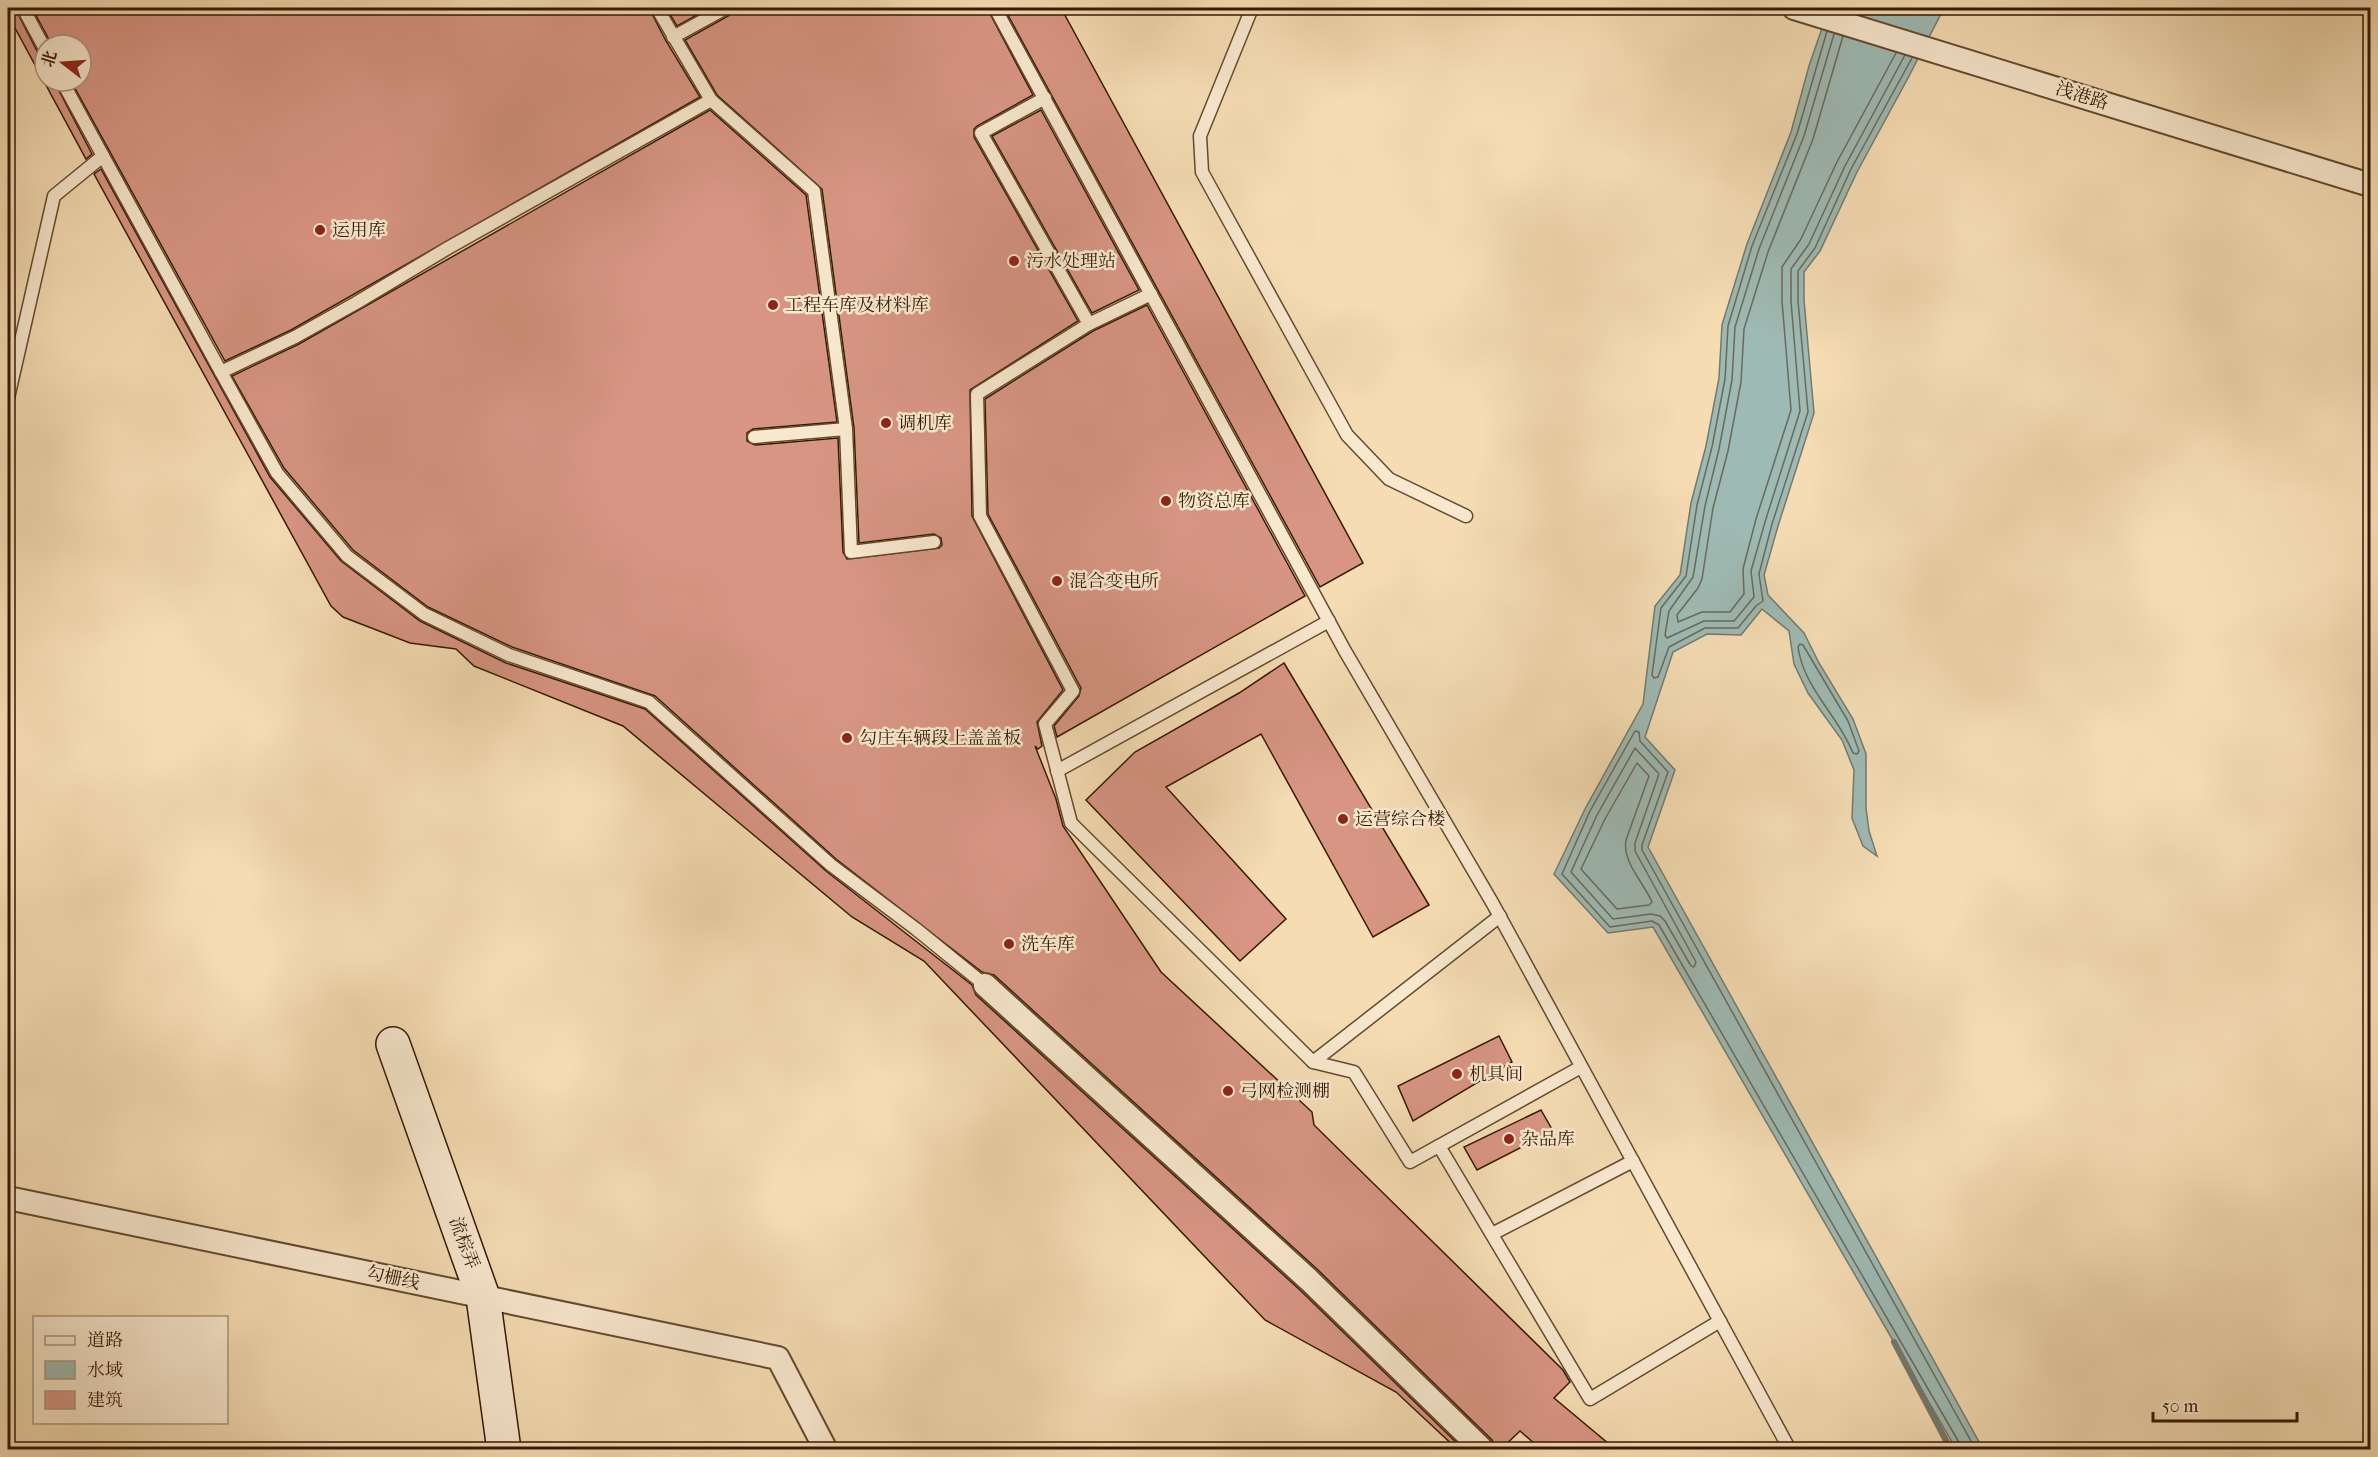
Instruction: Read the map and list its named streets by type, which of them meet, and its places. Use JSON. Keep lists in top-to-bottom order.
{
  "streets": {
    "street": ["浅港路", "流棕弄", "勾栅线"]
  },
  "crossings": [
    ["流棕弄", "勾栅线"]
  ],
  "places": [
    "运用库",
    "污水处理站",
    "工程车库及材料库",
    "调机库",
    "物资总库",
    "混合变电所",
    "勾庄车辆段上盖盖板",
    "运营综合楼",
    "洗车库",
    "机具间",
    "弓网检测棚",
    "杂品库"
  ],
  "legend": ["道路", "水域", "建筑"],
  "scale_bar": "50 m",
  "north": "left"
}
